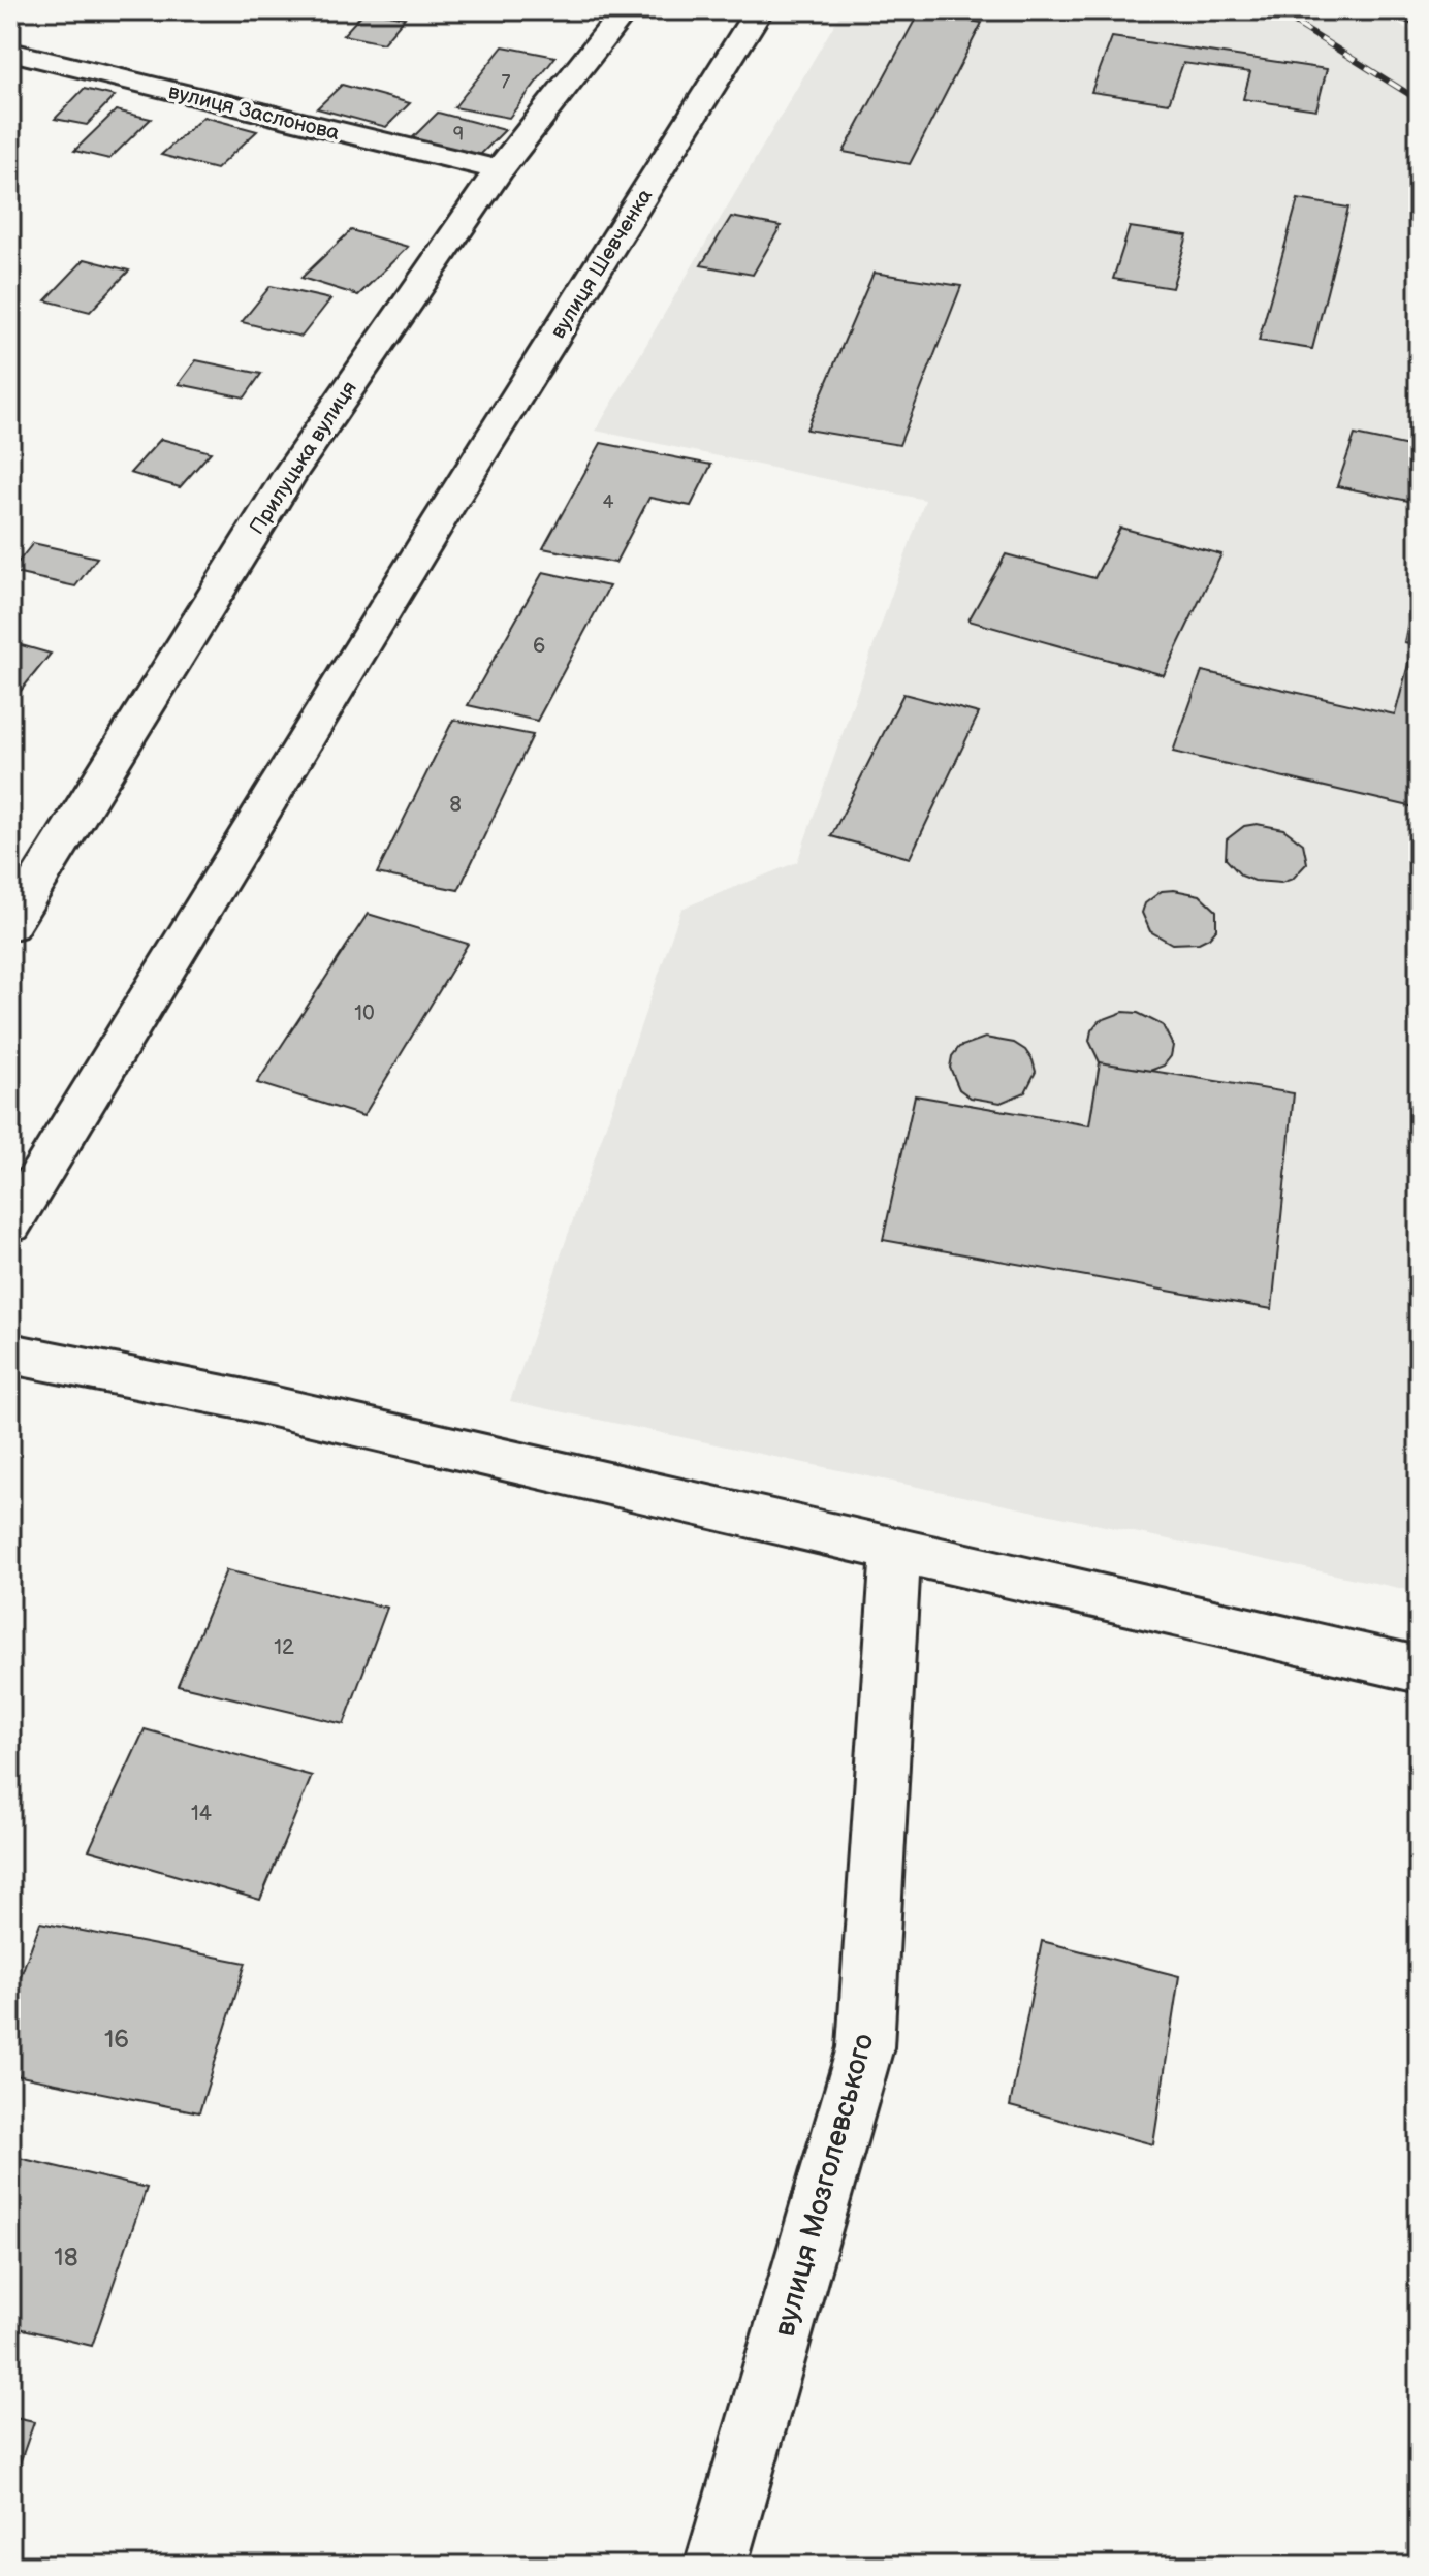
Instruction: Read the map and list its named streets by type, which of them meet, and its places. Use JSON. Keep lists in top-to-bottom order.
{
  "streets": {
    "street": [
      "вулиця Заслонова",
      "вулиця Шевченка",
      "Прилуцька вулиця",
      "вулиця Мозголевського"
    ]
  },
  "crossings": [
    ["вулиця Заслонова", "Прилуцька вулиця"]
  ],
  "house_numbers": [
    "7",
    "9",
    "4",
    "6",
    "8",
    "10",
    "12",
    "14",
    "16",
    "18"
  ]
}
